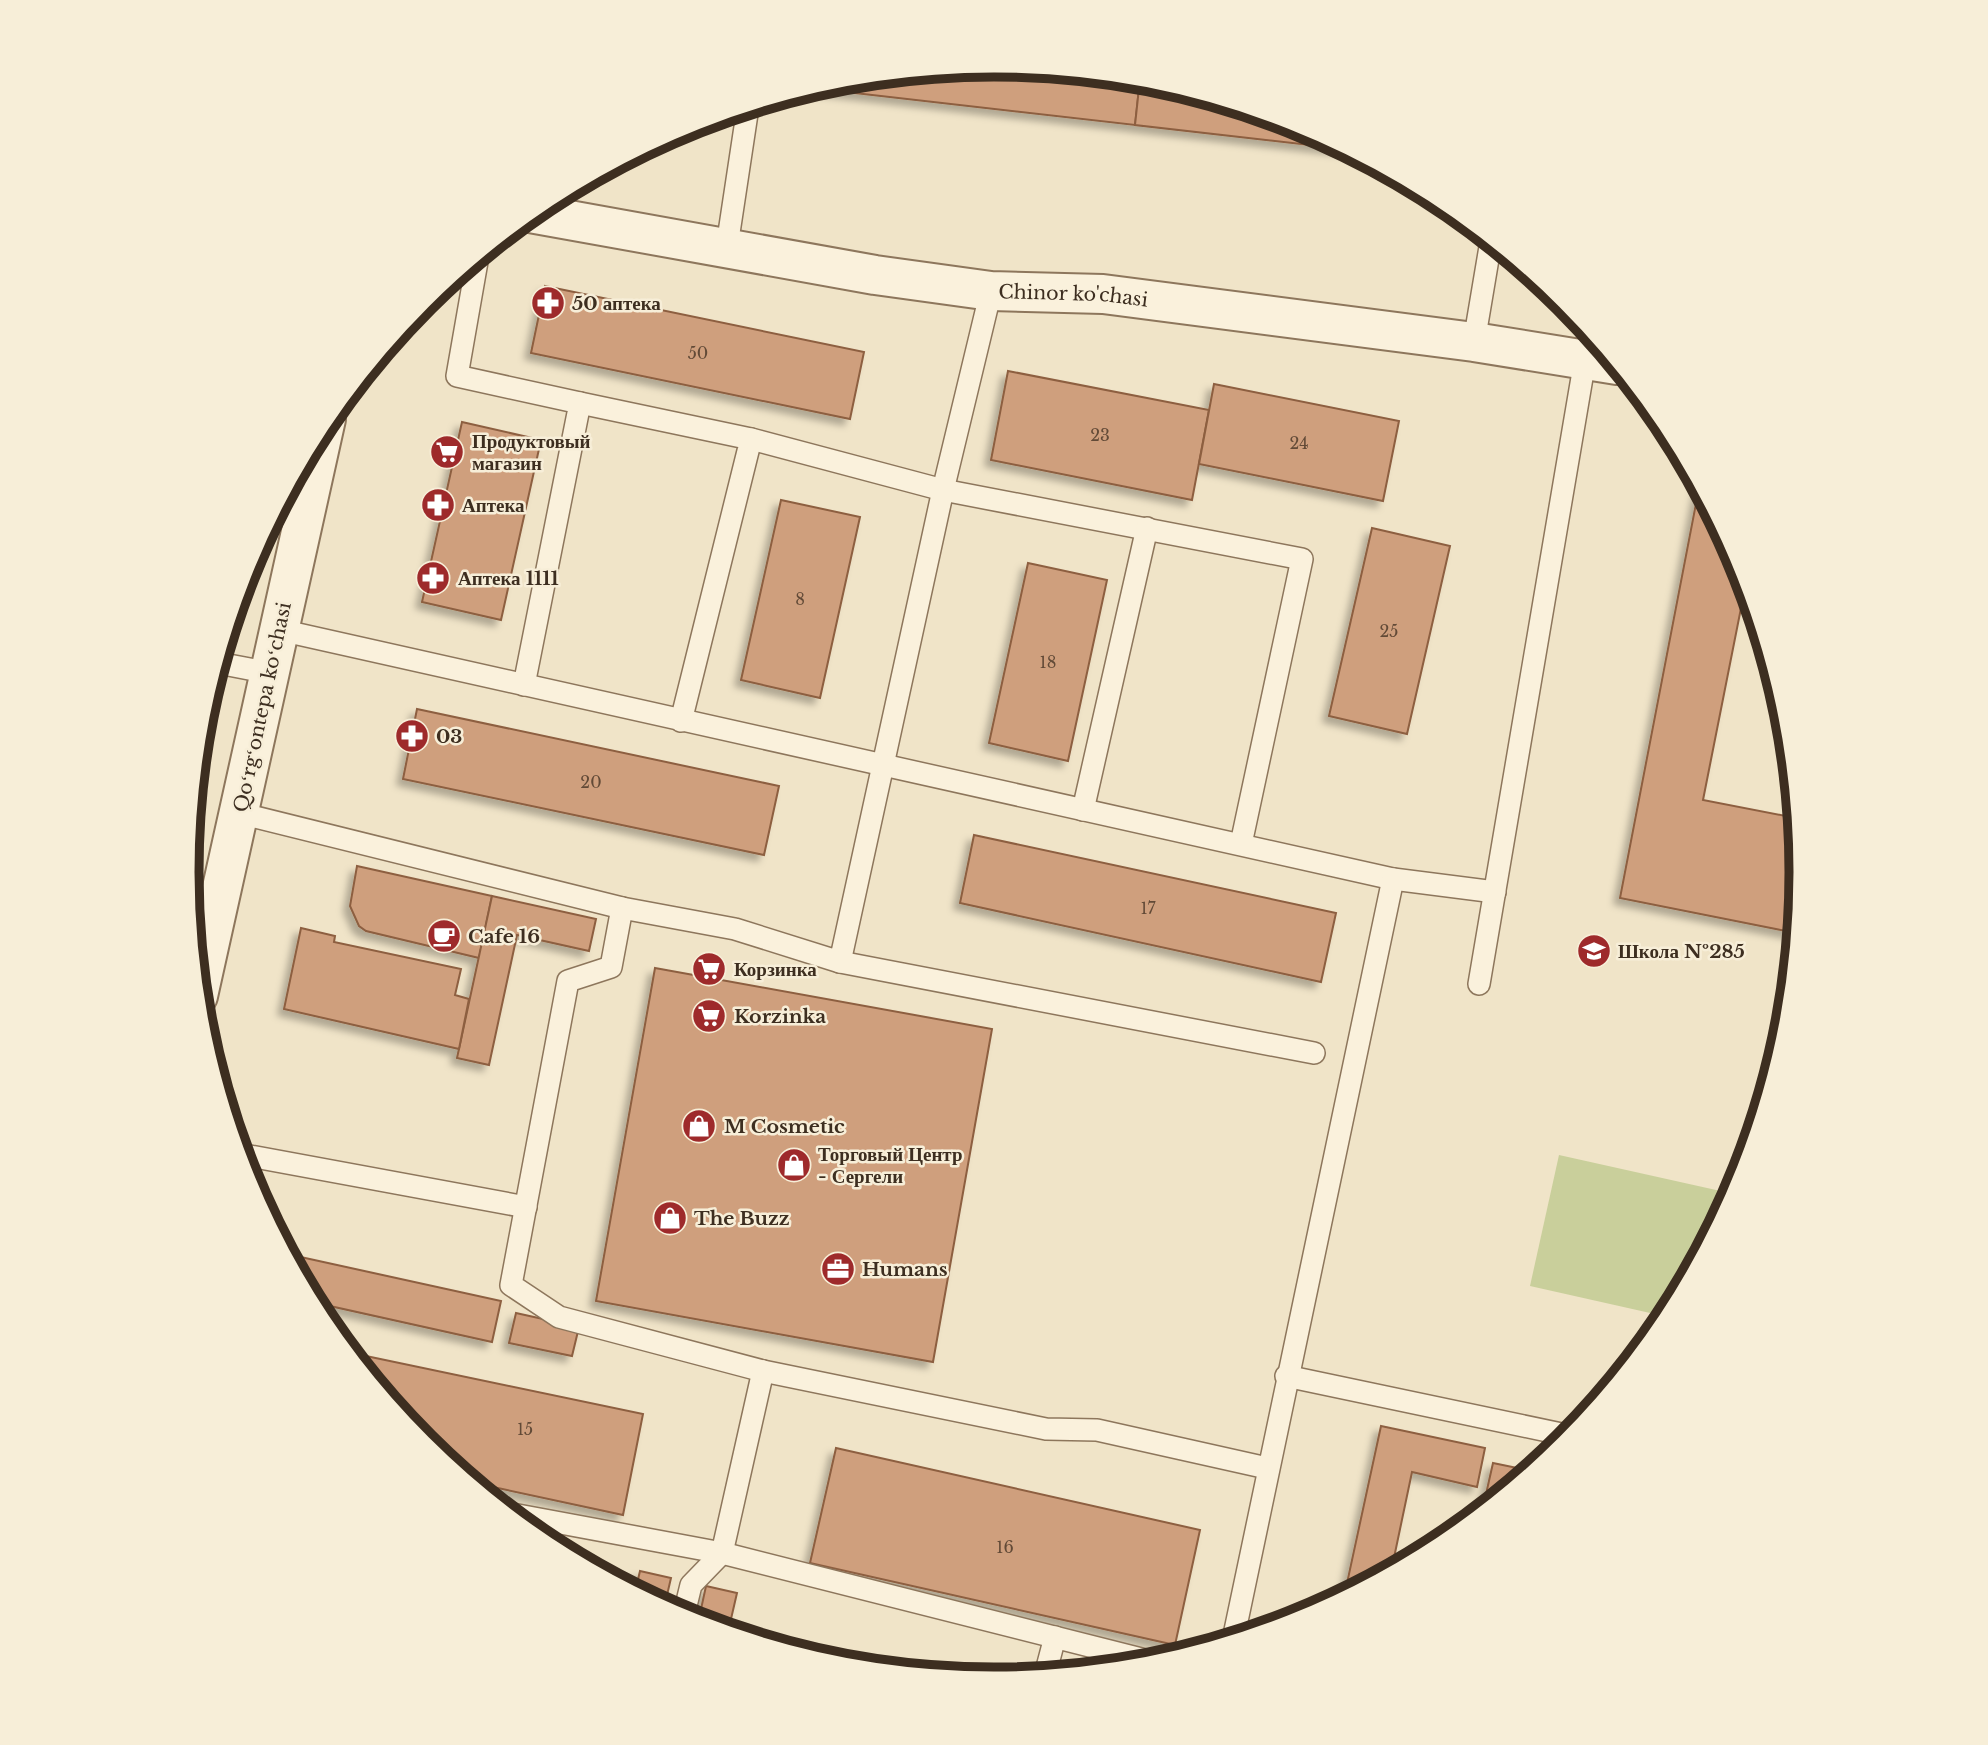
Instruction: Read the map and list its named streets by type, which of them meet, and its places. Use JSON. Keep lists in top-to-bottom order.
{
  "streets": {
    "street": ["Chinor ko'chasi", "Qoʻrgʻontepa koʻchasi"]
  },
  "places": {
    "pharmacy": [
      "50 аптека",
      "Аптека",
      "Аптека 1111",
      "03"
    ],
    "supermarket": ["Продуктовый магазин", "Корзинка", "Korzinka"],
    "cafe": ["Cafe 16"],
    "school or university": ["Школа №285"],
    "shop": ["M Cosmetic", "Торговый Центр - Сергели", "The Buzz"],
    "office": ["Humans"]
  },
  "house_numbers": [
    "50",
    "23",
    "24",
    "8",
    "25",
    "18",
    "20",
    "17",
    "15",
    "16"
  ]
}
